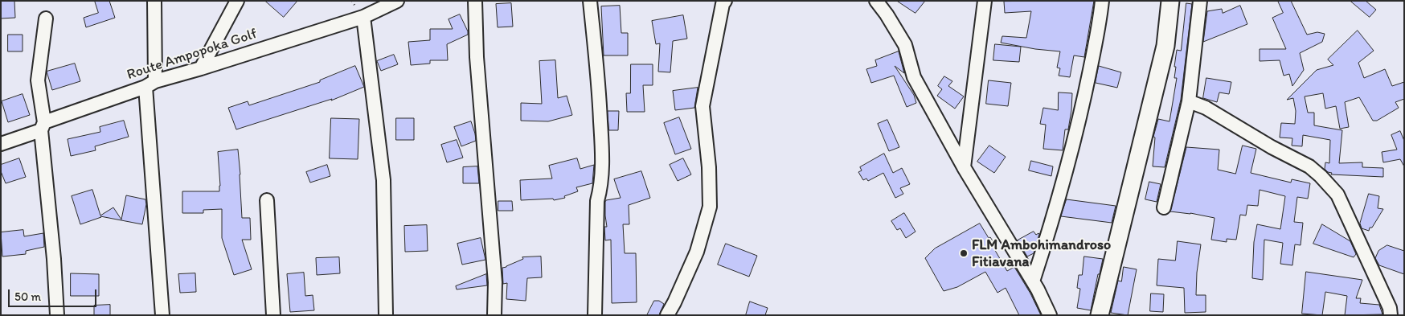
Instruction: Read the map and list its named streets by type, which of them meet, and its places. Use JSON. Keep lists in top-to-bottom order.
{
  "streets": {
    "street": ["Route Ampopoka Golf"]
  },
  "places": ["FLM Ambohimandroso Fitiavana"],
  "scale_bar": "50 m"
}
